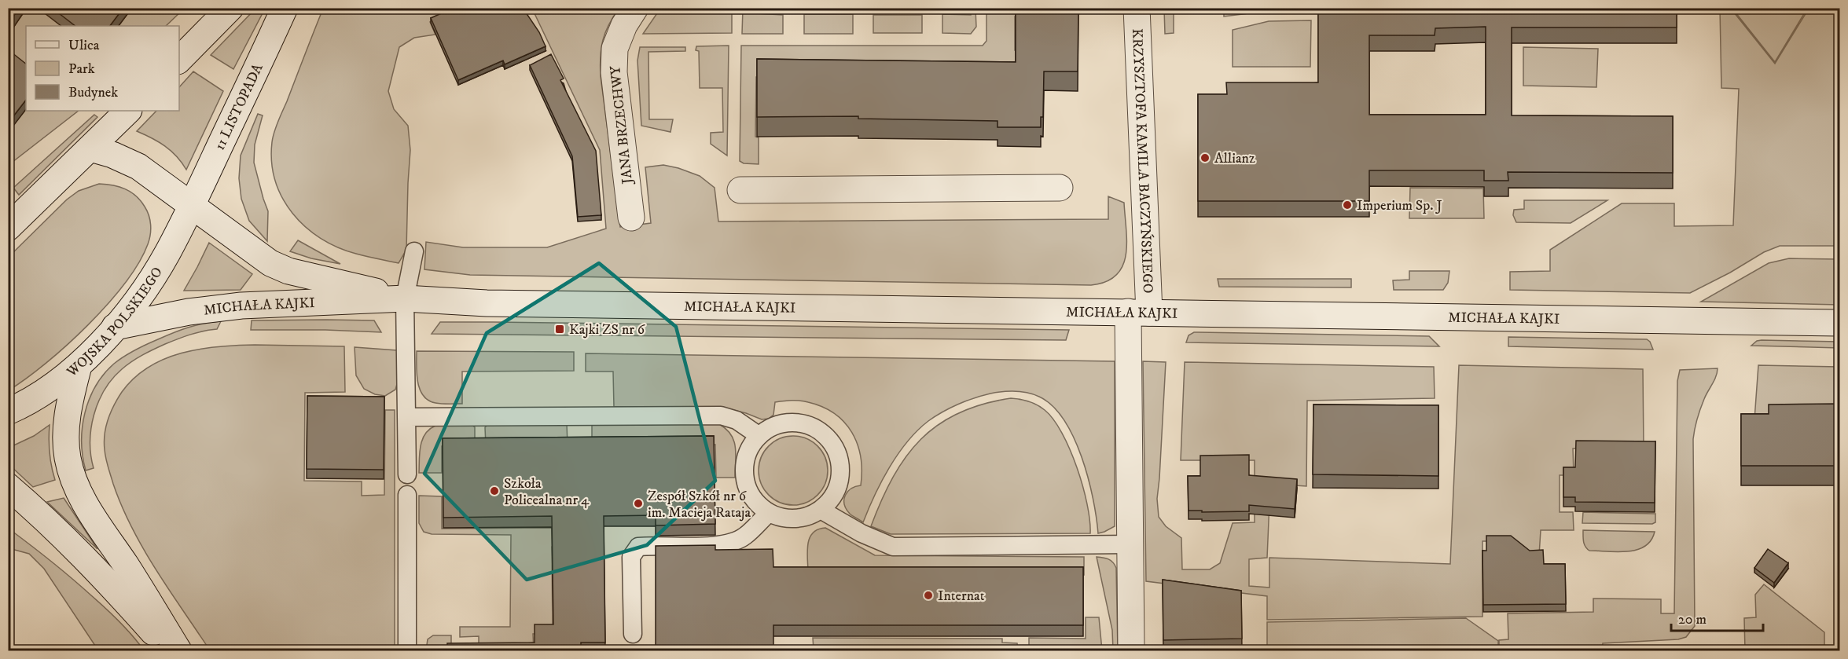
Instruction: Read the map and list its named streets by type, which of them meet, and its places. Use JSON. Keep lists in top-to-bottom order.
{
  "streets": {
    "street": [
      "11 LISTOPADA",
      "JANA BRZECHWY",
      "KRZYSZTOFA KAMILA BACZYŃSKIEGO",
      "MICHAŁA KAJKI",
      "WOJSKA POLSKIEGO"
    ]
  },
  "crossings": [
    ["11 LISTOPADA", "MICHAŁA KAJKI"],
    ["11 LISTOPADA", "WOJSKA POLSKIEGO"],
    ["KRZYSZTOFA KAMILA BACZYŃSKIEGO", "MICHAŁA KAJKI"],
    ["MICHAŁA KAJKI", "WOJSKA POLSKIEGO"]
  ],
  "places": {
    "other": [
      "Allianz",
      "Imperium Sp. J",
      "Szkoła Policealna nr 4",
      "Zespół Szkół nr 6 im. Macieja Rataja",
      "Internat"
    ],
    "transit": ["Kajki ZS nr 6"]
  },
  "legend": ["Ulica", "Park", "Budynek"],
  "scale_bar": "20 m"
}
